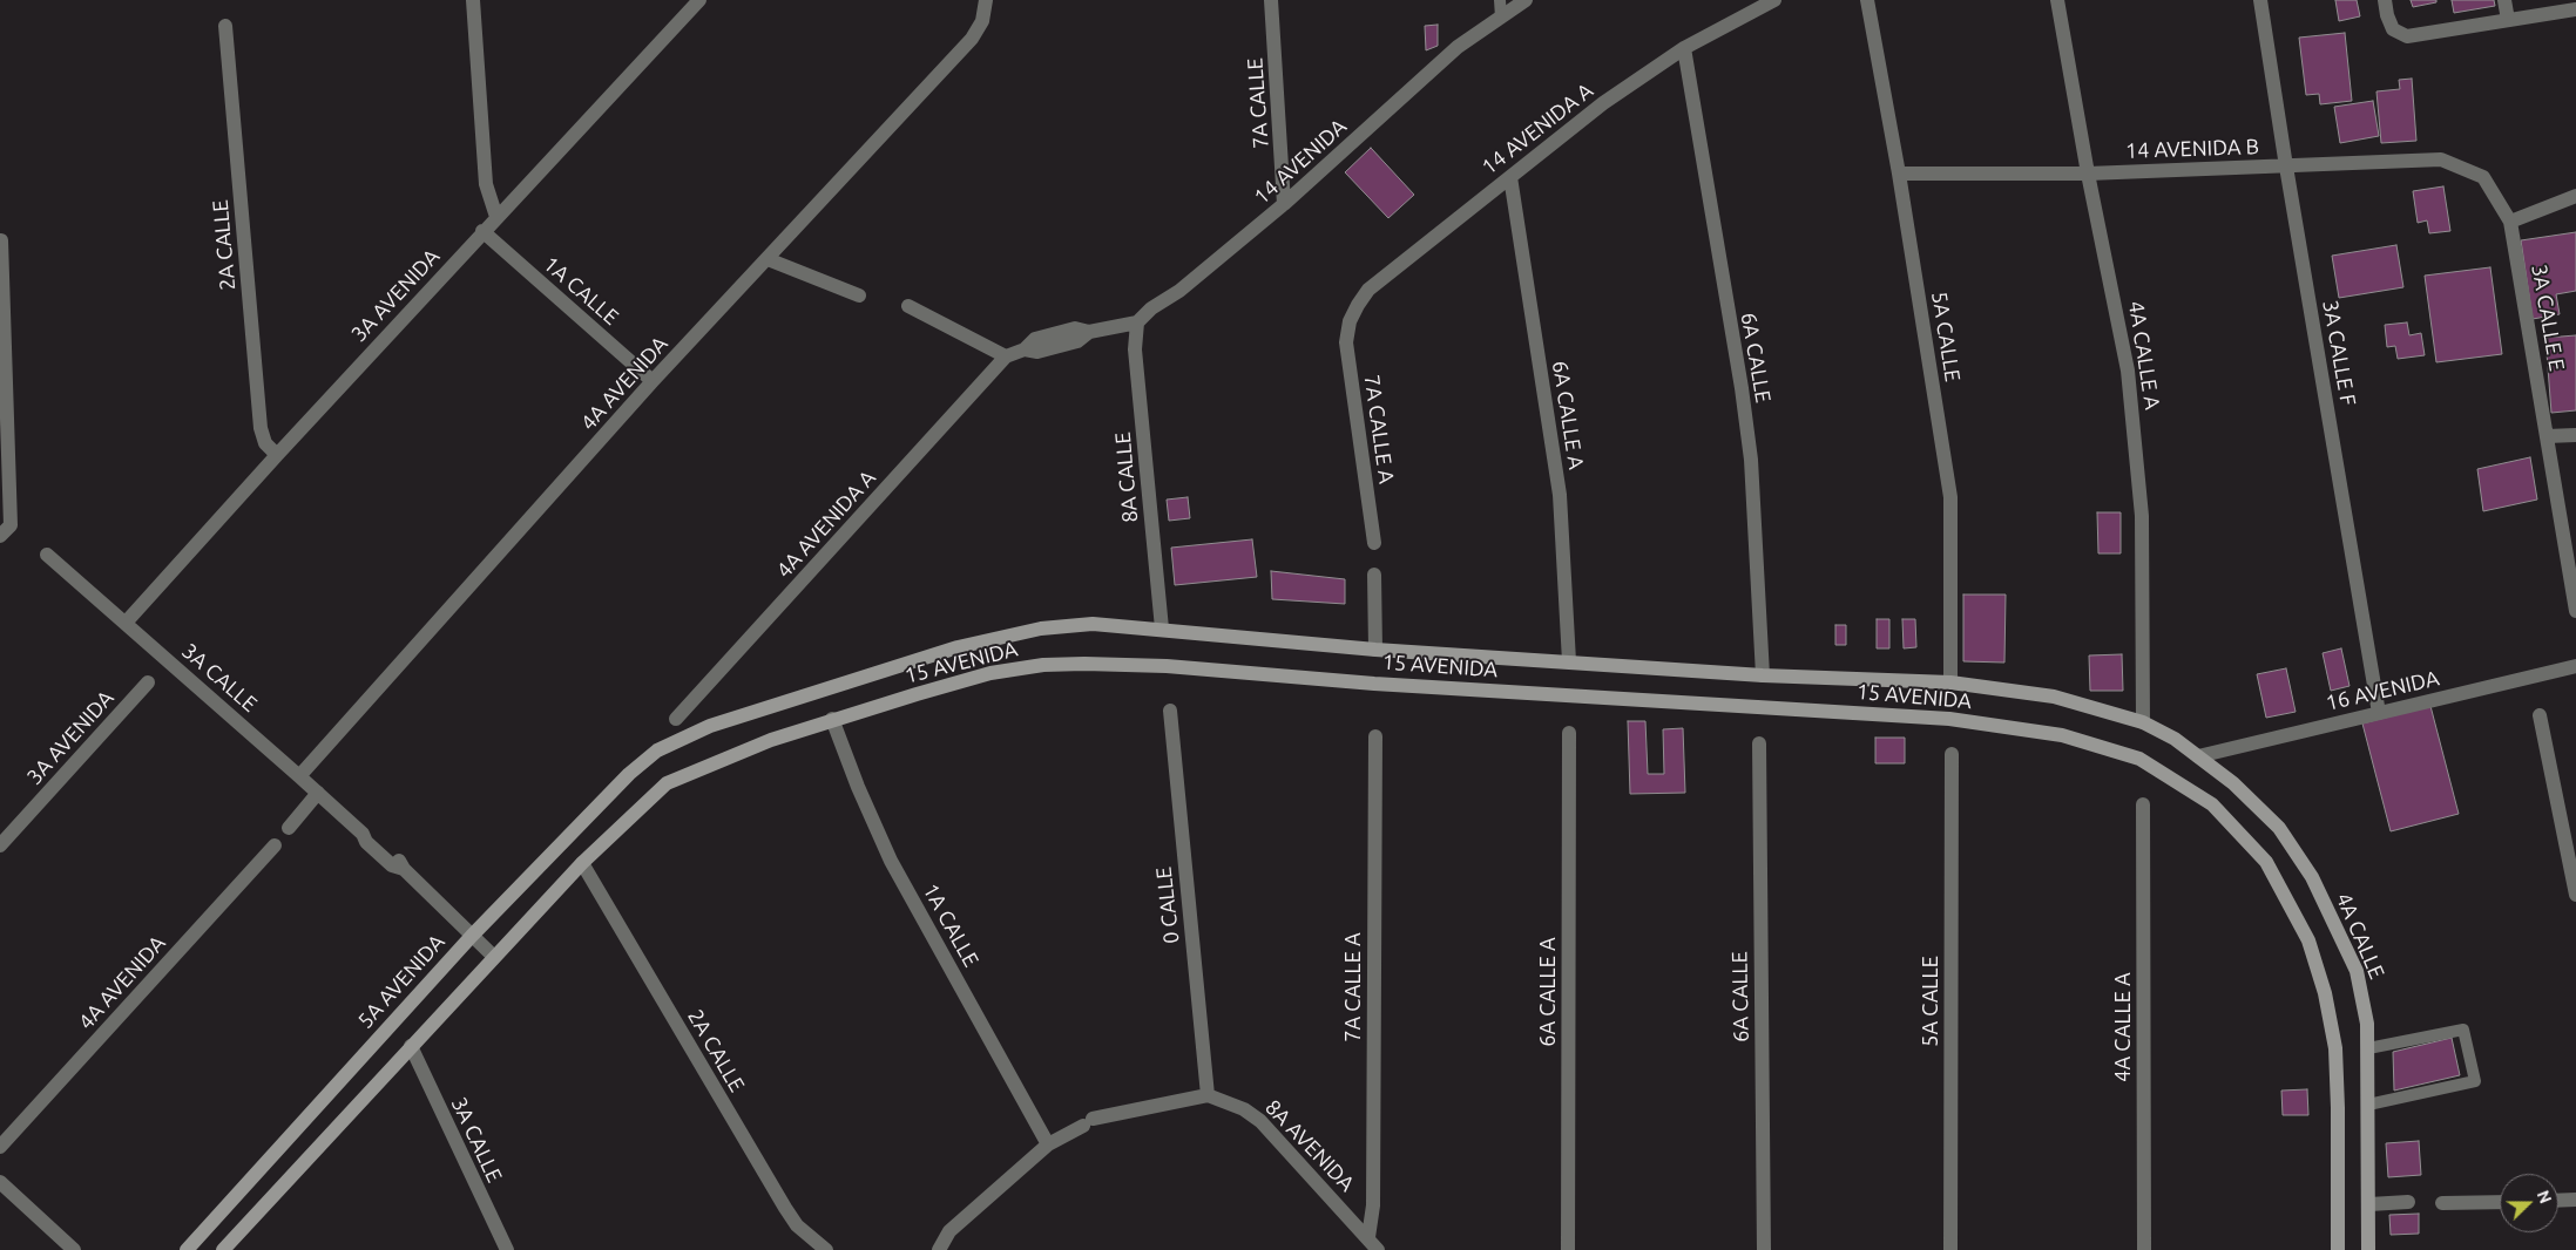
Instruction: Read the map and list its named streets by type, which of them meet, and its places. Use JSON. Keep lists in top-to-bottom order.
{
  "streets": {
    "main road": ["15 AVENIDA", "4A CALLE", "5A AVENIDA"],
    "street": [
      "7A CALLE",
      "14 AVENIDA A",
      "14 AVENIDA B",
      "14 AVENIDA",
      "2A CALLE",
      "1A CALLE",
      "3A AVENIDA",
      "3A CALLE E",
      "5A CALLE",
      "3A CALLE F",
      "4A CALLE A",
      "6A CALLE",
      "4A AVENIDA",
      "6A CALLE A",
      "7A CALLE A",
      "8A CALLE",
      "4A AVENIDA A",
      "3A CALLE",
      "16 AVENIDA",
      "0 CALLE",
      "8A AVENIDA"
    ]
  },
  "crossings": [
    ["7A CALLE", "14 AVENIDA"],
    ["14 AVENIDA A", "6A CALLE"],
    ["14 AVENIDA A", "6A CALLE A"],
    ["14 AVENIDA A", "7A CALLE A"],
    ["14 AVENIDA B", "3A CALLE E"],
    ["14 AVENIDA B", "5A CALLE"],
    ["14 AVENIDA B", "3A CALLE F"],
    ["14 AVENIDA B", "4A CALLE A"],
    ["14 AVENIDA", "8A CALLE"],
    ["14 AVENIDA", "4A AVENIDA A"],
    ["2A CALLE", "3A AVENIDA"],
    ["2A CALLE", "15 AVENIDA"],
    ["1A CALLE", "3A AVENIDA"],
    ["1A CALLE", "4A AVENIDA"],
    ["1A CALLE", "15 AVENIDA"],
    ["3A AVENIDA", "3A CALLE"],
    ["5A CALLE", "15 AVENIDA"],
    ["3A CALLE F", "16 AVENIDA"],
    ["4A CALLE A", "15 AVENIDA"],
    ["6A CALLE", "15 AVENIDA"],
    ["4A AVENIDA", "3A CALLE"],
    ["6A CALLE A", "15 AVENIDA"],
    ["7A CALLE A", "8A AVENIDA"],
    ["8A CALLE", "15 AVENIDA"],
    ["15 AVENIDA", "16 AVENIDA"],
    ["15 AVENIDA", "4A CALLE"],
    ["15 AVENIDA", "5A AVENIDA"],
    ["3A CALLE", "5A AVENIDA"],
    ["16 AVENIDA", "4A CALLE"],
    ["0 CALLE", "8A AVENIDA"]
  ],
  "north": "right"
}
